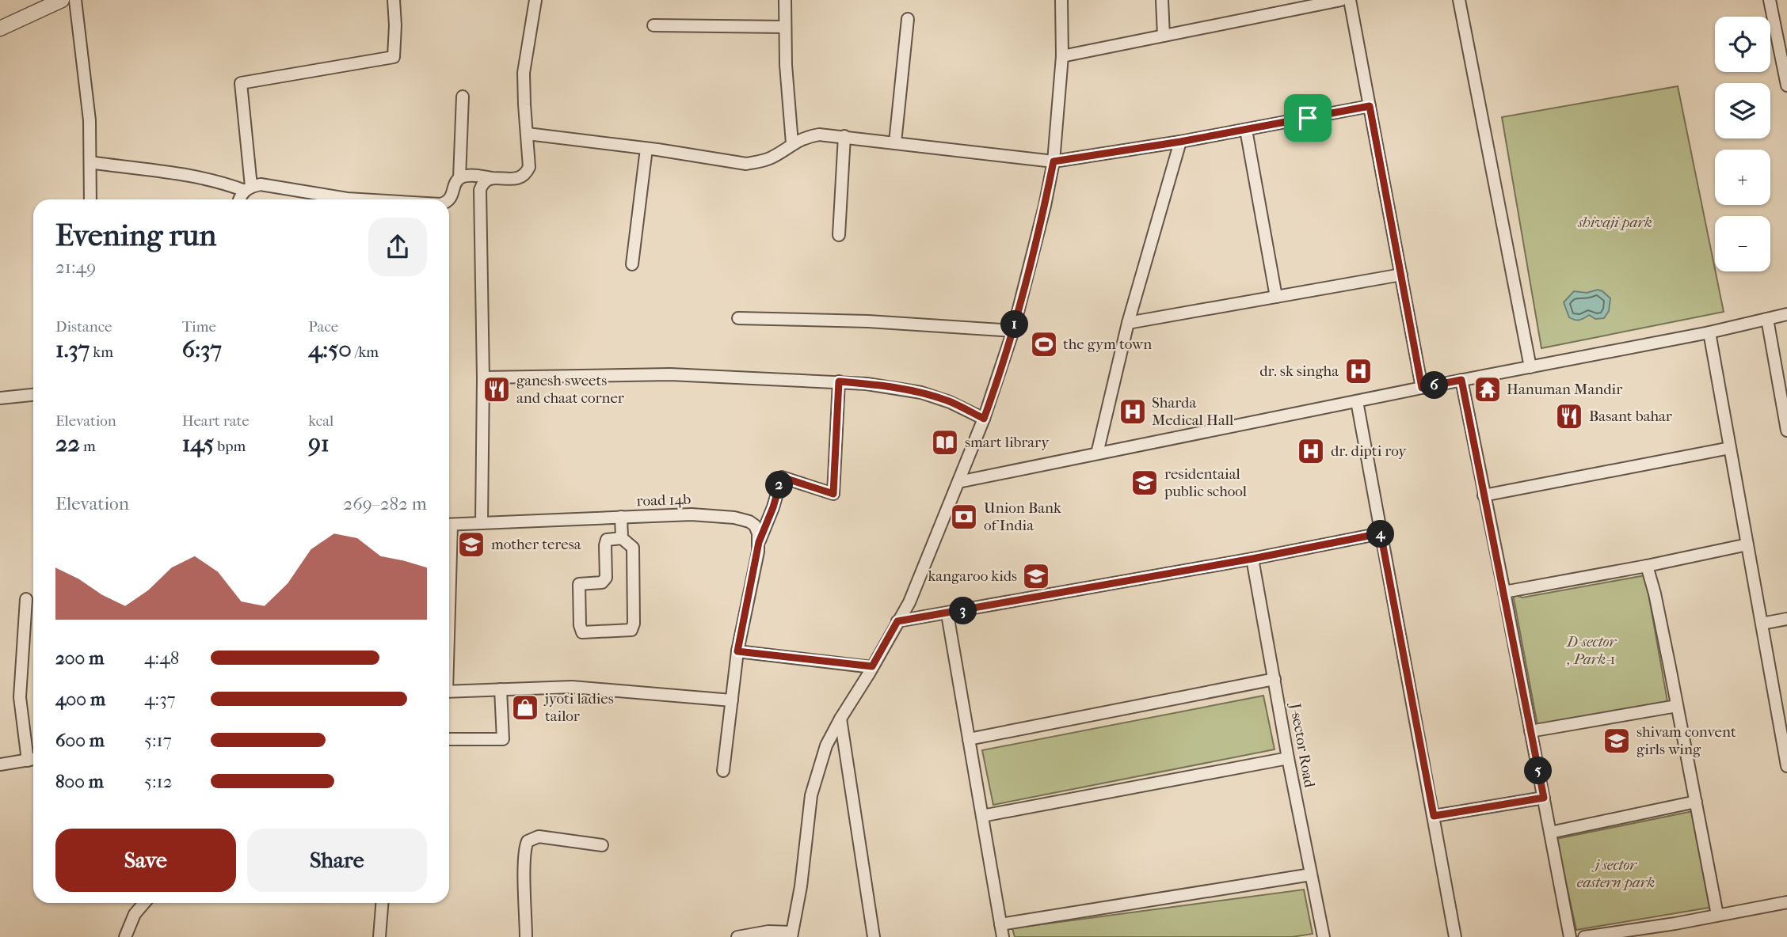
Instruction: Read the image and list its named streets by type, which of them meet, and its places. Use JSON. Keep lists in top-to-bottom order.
{
  "streets": {
    "street": ["road 14b", "J-sector Road"]
  },
  "parks": ["shivaji park", "D-sector , Park-1", "j sector eastern park"],
  "places": {
    "sports": ["the gym town"],
    "hospital": ["dr. sk singha", "Sharda Medical Hall", "dr. dipti roy"],
    "restaurant": ["ganesh sweets and chaat corner", "Basant bahar"],
    "temple": ["Hanuman Mandir"],
    "library": ["smart library"],
    "school or university": [
      "residentaial public school",
      "mother teresa",
      "kangaroo kids",
      "shivam convent girls wing"
    ],
    "bank": ["Union Bank of India"],
    "shop": ["jyoti ladies tailor"]
  },
  "page": {
    "map_buttons": ["+", "−"],
    "heading": ["Evening run", "21:49"],
    "stats": [
      ["Distance", "1.37 km"],
      ["Time", "6:37"],
      ["Pace", "4:50 /km"],
      ["Elevation", "22 m"],
      ["Heart rate", "145 bpm"],
      ["kcal", "91"]
    ],
    "pins": [
      "1",
      "6",
      "2",
      "4",
      "3",
      "5"
    ],
    "chart": ["Elevation", "269–282 m"],
    "list": [
      {
        "name": "200 m",
        "note": "4:48"
      },
      {
        "name": "400 m",
        "note": "4:37"
      },
      {
        "name": "600 m",
        "note": "5:17"
      },
      {
        "name": "800 m",
        "note": "5:12"
      }
    ],
    "buttons": ["Save", "Share"]
  }
}
